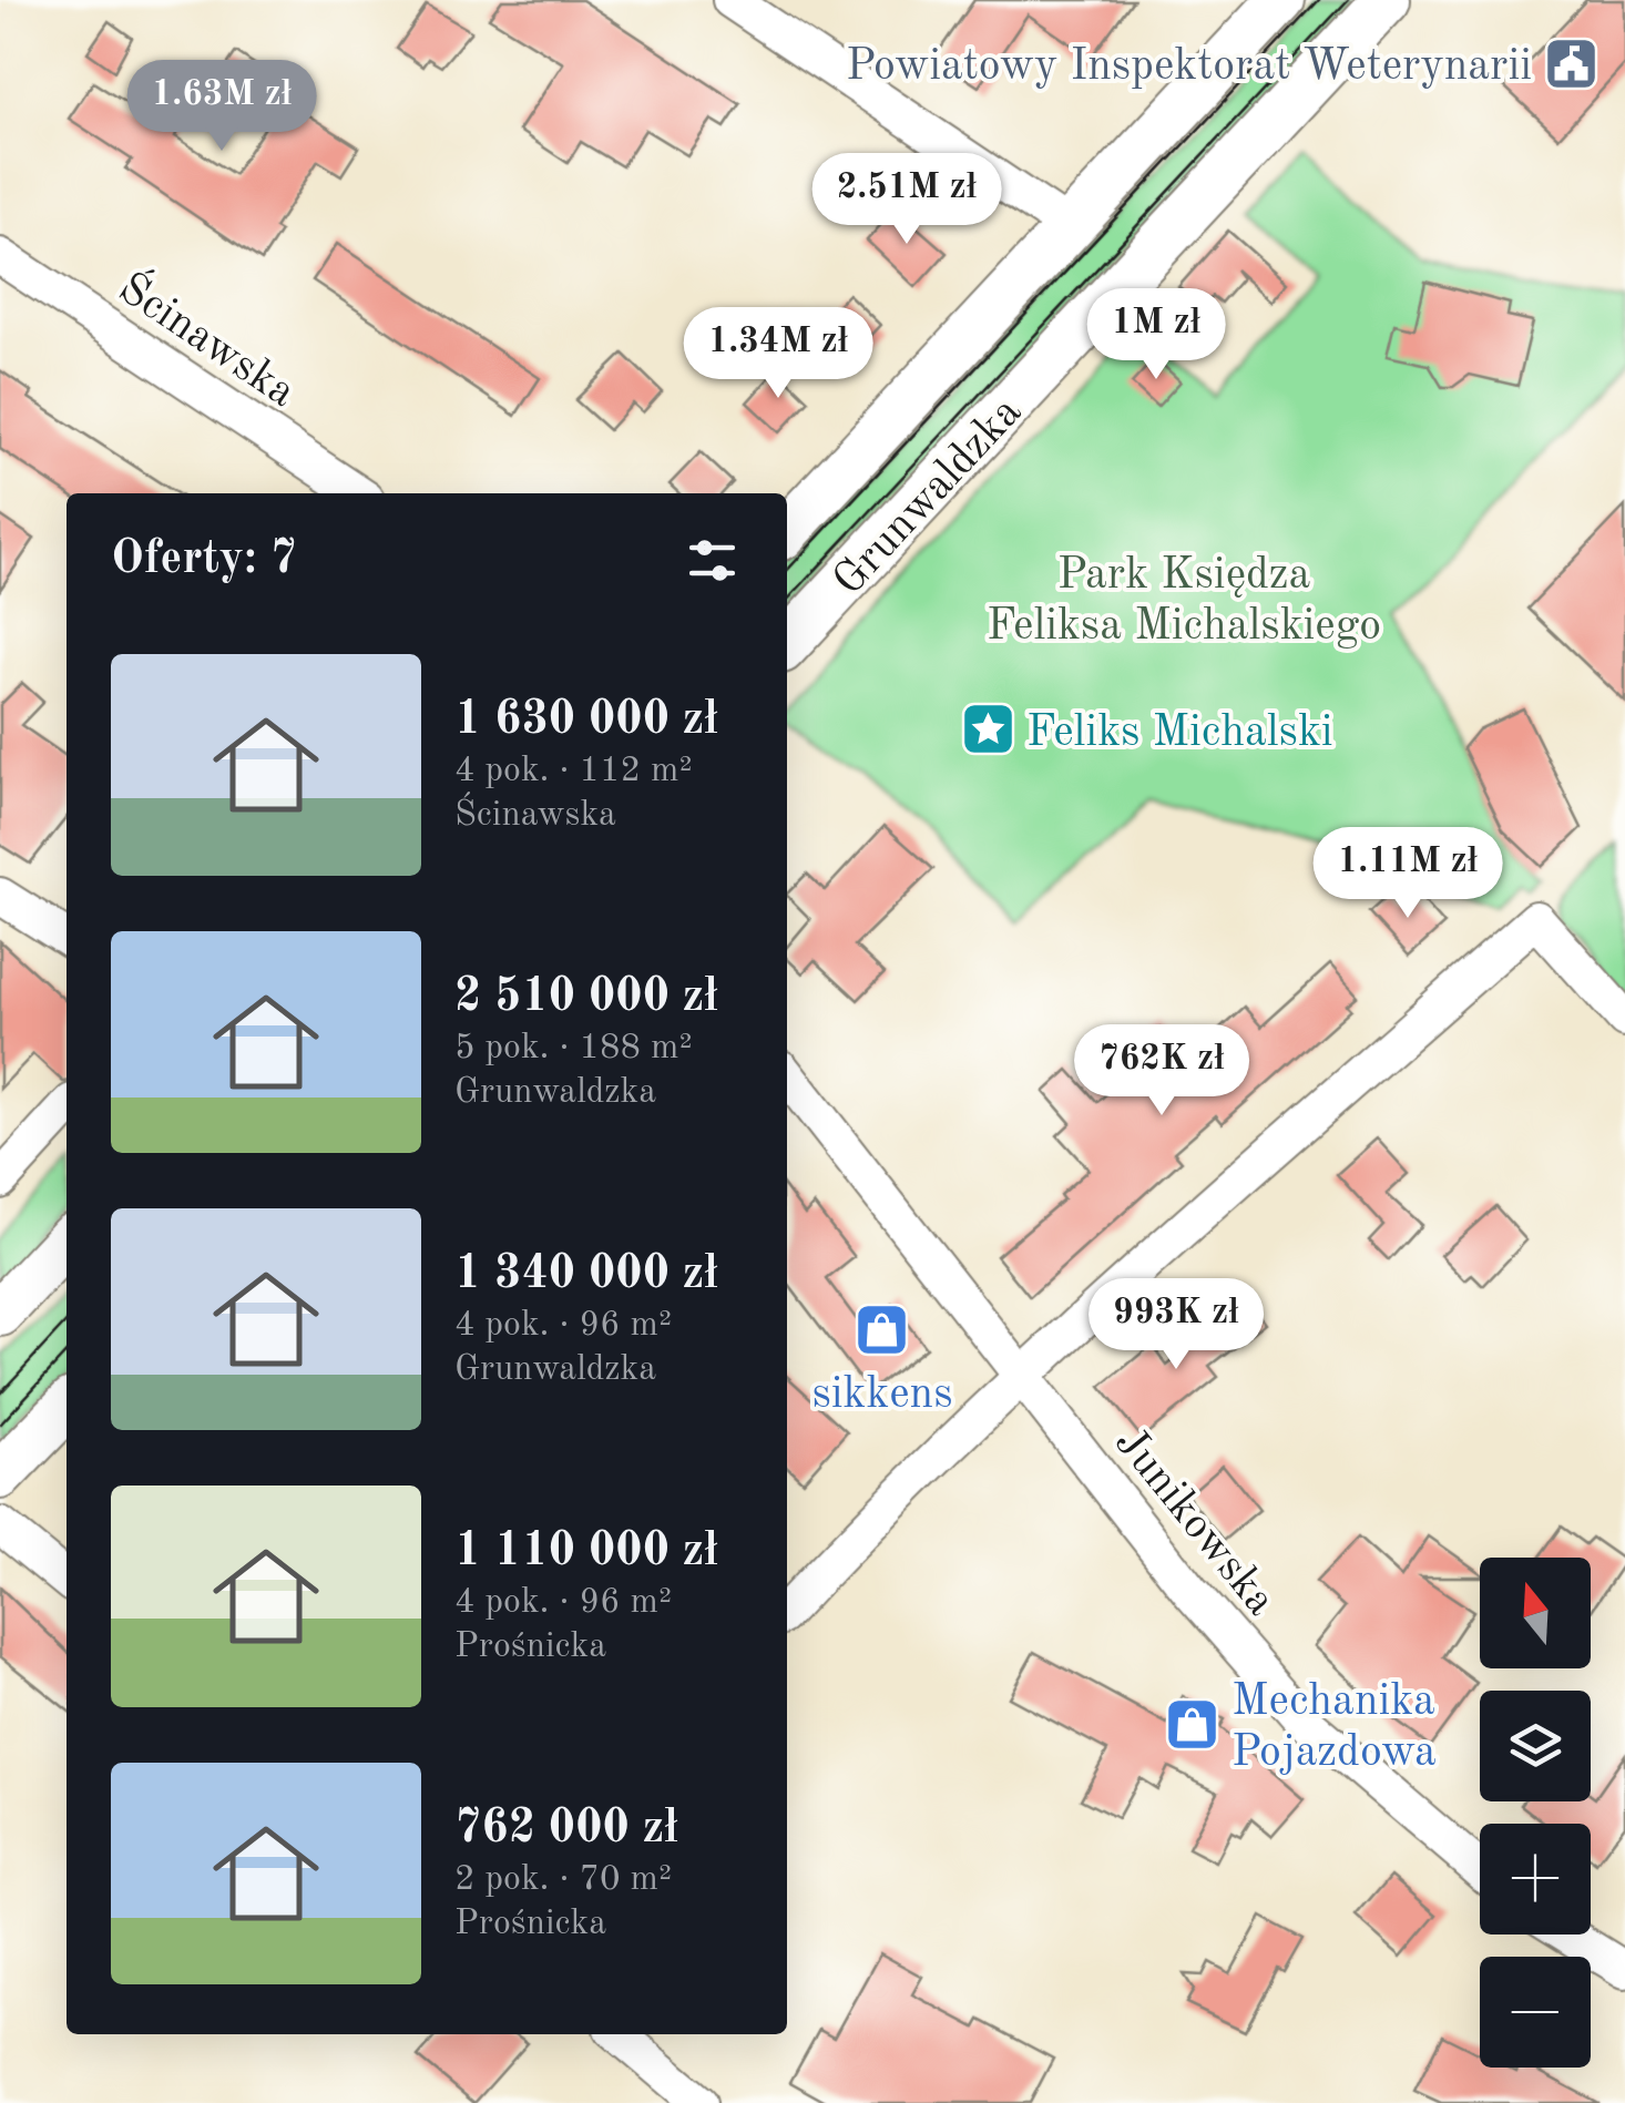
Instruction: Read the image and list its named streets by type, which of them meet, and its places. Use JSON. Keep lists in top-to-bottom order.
{
  "streets": {
    "street": ["Ścinawska", "Grunwaldzka", "Junikowska"]
  },
  "parks": ["Park Księdza Feliksa Michalskiego"],
  "places": {
    "public building": ["Powiatowy Inspektorat Weterynarii"],
    "place": ["Feliks Michalski"],
    "shop": ["sikkens", "Mechanika Pojazdowa"]
  },
  "north": "top",
  "page": {
    "price": [
      "1.63M zł",
      "2.51M zł",
      "1M zł",
      "1.34M zł",
      "1.11M zł",
      "762K zł",
      "993K zł"
    ],
    "heading": "Oferty: 7",
    "list": [
      {
        "name": "1 630 000 zł",
        "note": "4 pok. · 112 m² · Ścinawska"
      },
      {
        "name": "2 510 000 zł",
        "note": "5 pok. · 188 m² · Grunwaldzka"
      },
      {
        "name": "1 340 000 zł",
        "note": "4 pok. · 96 m² · Grunwaldzka"
      },
      {
        "name": "1 110 000 zł",
        "note": "4 pok. · 96 m² · Prośnicka"
      },
      {
        "name": "762 000 zł",
        "note": "2 pok. · 70 m² · Prośnicka"
      }
    ],
    "map_buttons": ["+", "−"]
  }
}
